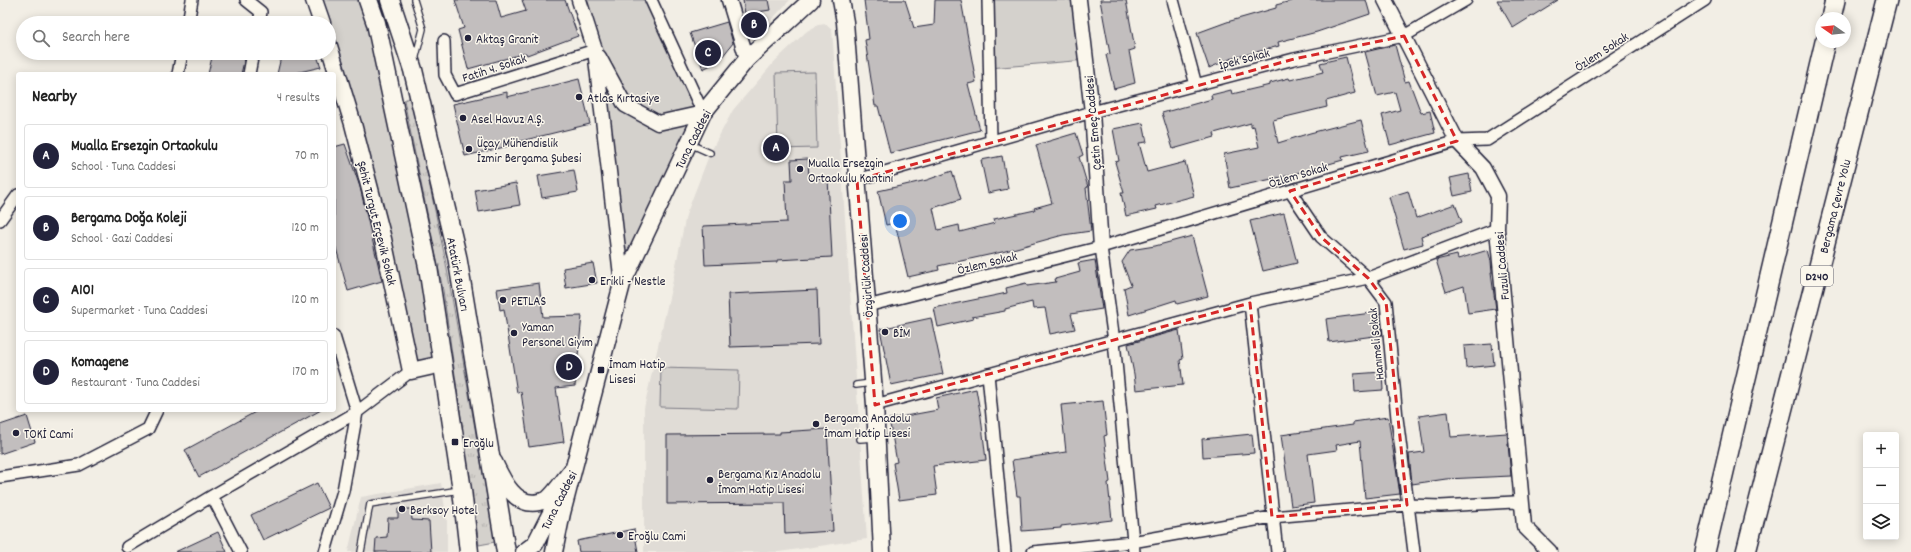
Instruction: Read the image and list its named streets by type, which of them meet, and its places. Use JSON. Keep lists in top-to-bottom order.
{
  "streets": {
    "highway": ["Bergama Çevre Yolu", "D240"],
    "main road": [
      "Tuna Caddesi",
      "Şehit Turgut Erçevik Sokak",
      "Atatürk Bulvarı",
      "Özgürlük Caddesi"
    ],
    "street": [
      "Özlem Sokak",
      "İpek Sokak",
      "Fatih 4. Sokak",
      "Çetin Emeç Caddesi",
      "Fuzuli Caddesi",
      "Hanımeli Sokak"
    ]
  },
  "crossings": [
    ["Özlem Sokak", "Çetin Emeç Caddesi"],
    ["Özlem Sokak", "Fuzuli Caddesi"],
    ["Özlem Sokak", "Özgürlük Caddesi"],
    ["Özlem Sokak", "Hanımeli Sokak"],
    ["İpek Sokak", "Çetin Emeç Caddesi"],
    ["İpek Sokak", "Fuzuli Caddesi"],
    ["İpek Sokak", "Özgürlük Caddesi"],
    ["Fatih 4. Sokak", "Tuna Caddesi"]
  ],
  "places": {
    "other": [
      "Aktaş Granit",
      "Atlas Kırtasiye",
      "Asel Havuz A.Ş.",
      "Üçay Mühendislik İzmir Bergama Şubesi",
      "Mualla Ersezgin Ortaokulu Kantini",
      "Erikli - Nestle",
      "PETLAS",
      "BİM",
      "Yaman Personel Giyim",
      "Bergama Anadolu İmam Hatip Lisesi",
      "TOKİ Cami",
      "Bergama Kız Anadolu İmam Hatip Lisesi",
      "Berksoy Hotel",
      "Eroğlu Cami"
    ],
    "transit": ["İmam Hatip Lisesi", "Eroğlu"]
  },
  "north": "left",
  "page": {
    "pins": [
      "B",
      "C",
      "A",
      "D"
    ],
    "search": "Search here",
    "heading": ["Nearby", "4 results"],
    "list": [
      {
        "mark": "A",
        "name": "Mualla Ersezgin Ortaokulu",
        "note": "School · Tuna Caddesi",
        "value": "70 m"
      },
      {
        "mark": "B",
        "name": "Bergama Doğa Koleji",
        "note": "School · Gazi Caddesi",
        "value": "120 m"
      },
      {
        "mark": "C",
        "name": "A101",
        "note": "Supermarket · Tuna Caddesi",
        "value": "120 m"
      },
      {
        "mark": "D",
        "name": "Komagene",
        "note": "Restaurant · Tuna Caddesi",
        "value": "170 m"
      }
    ],
    "map_buttons": ["+", "−"]
  }
}
